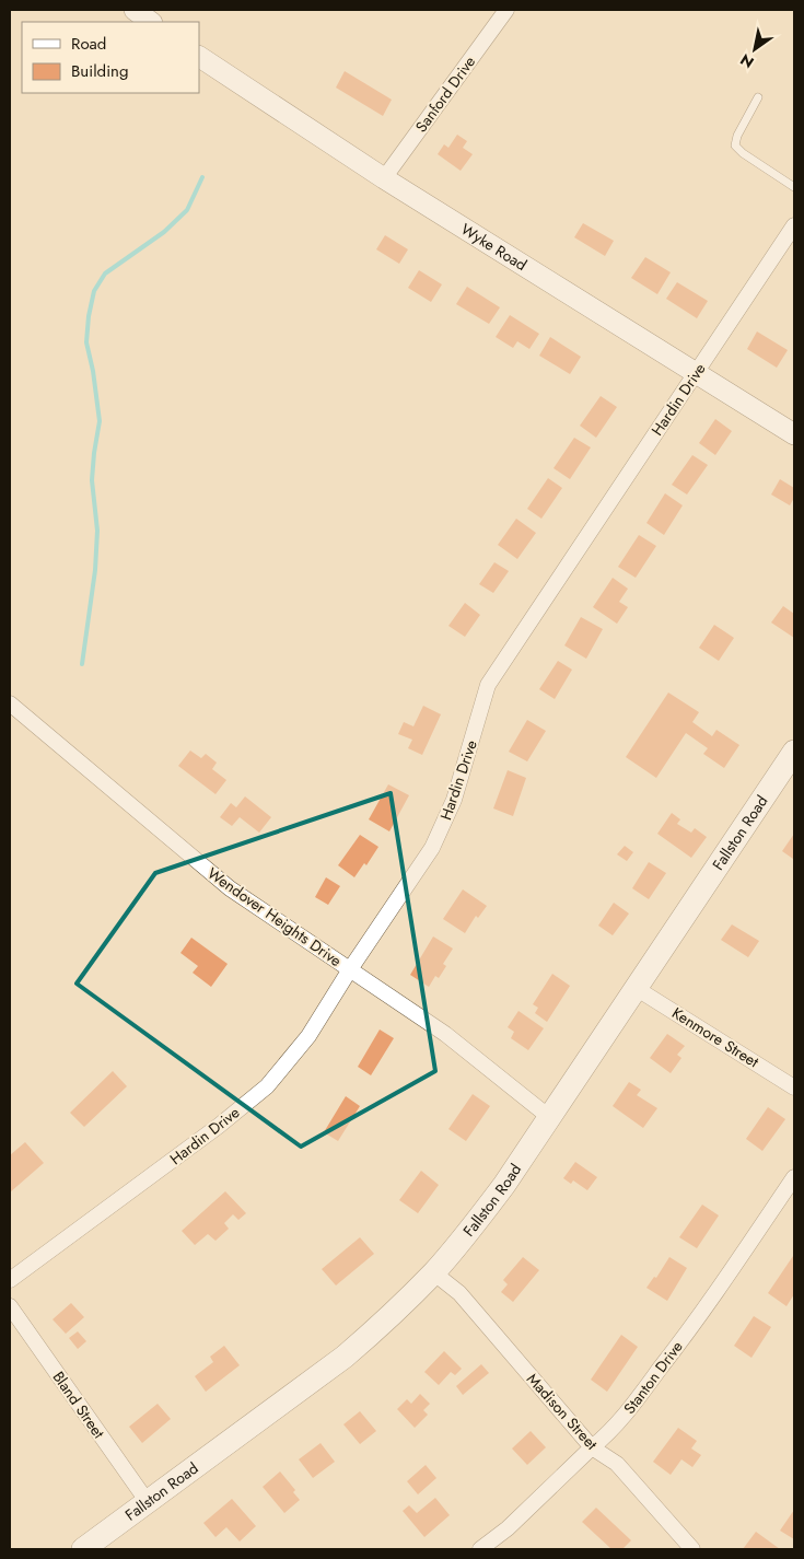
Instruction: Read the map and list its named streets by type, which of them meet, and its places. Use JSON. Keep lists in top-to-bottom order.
{
  "streets": {
    "main road": ["Wyke Road", "Fallston Road"],
    "street": [
      "Sanford Drive",
      "Hardin Drive",
      "Wendover Heights Drive",
      "Kenmore Street",
      "Stanton Drive",
      "Bland Street",
      "Madison Street"
    ]
  },
  "crossings": [
    ["Sanford Drive", "Wyke Road"],
    ["Wyke Road", "Hardin Drive"],
    ["Hardin Drive", "Wendover Heights Drive"],
    ["Fallston Road", "Wendover Heights Drive"],
    ["Fallston Road", "Kenmore Street"],
    ["Fallston Road", "Bland Street"],
    ["Fallston Road", "Madison Street"],
    ["Stanton Drive", "Madison Street"]
  ],
  "legend": ["Road", "Building"],
  "north": "bottom left"
}
